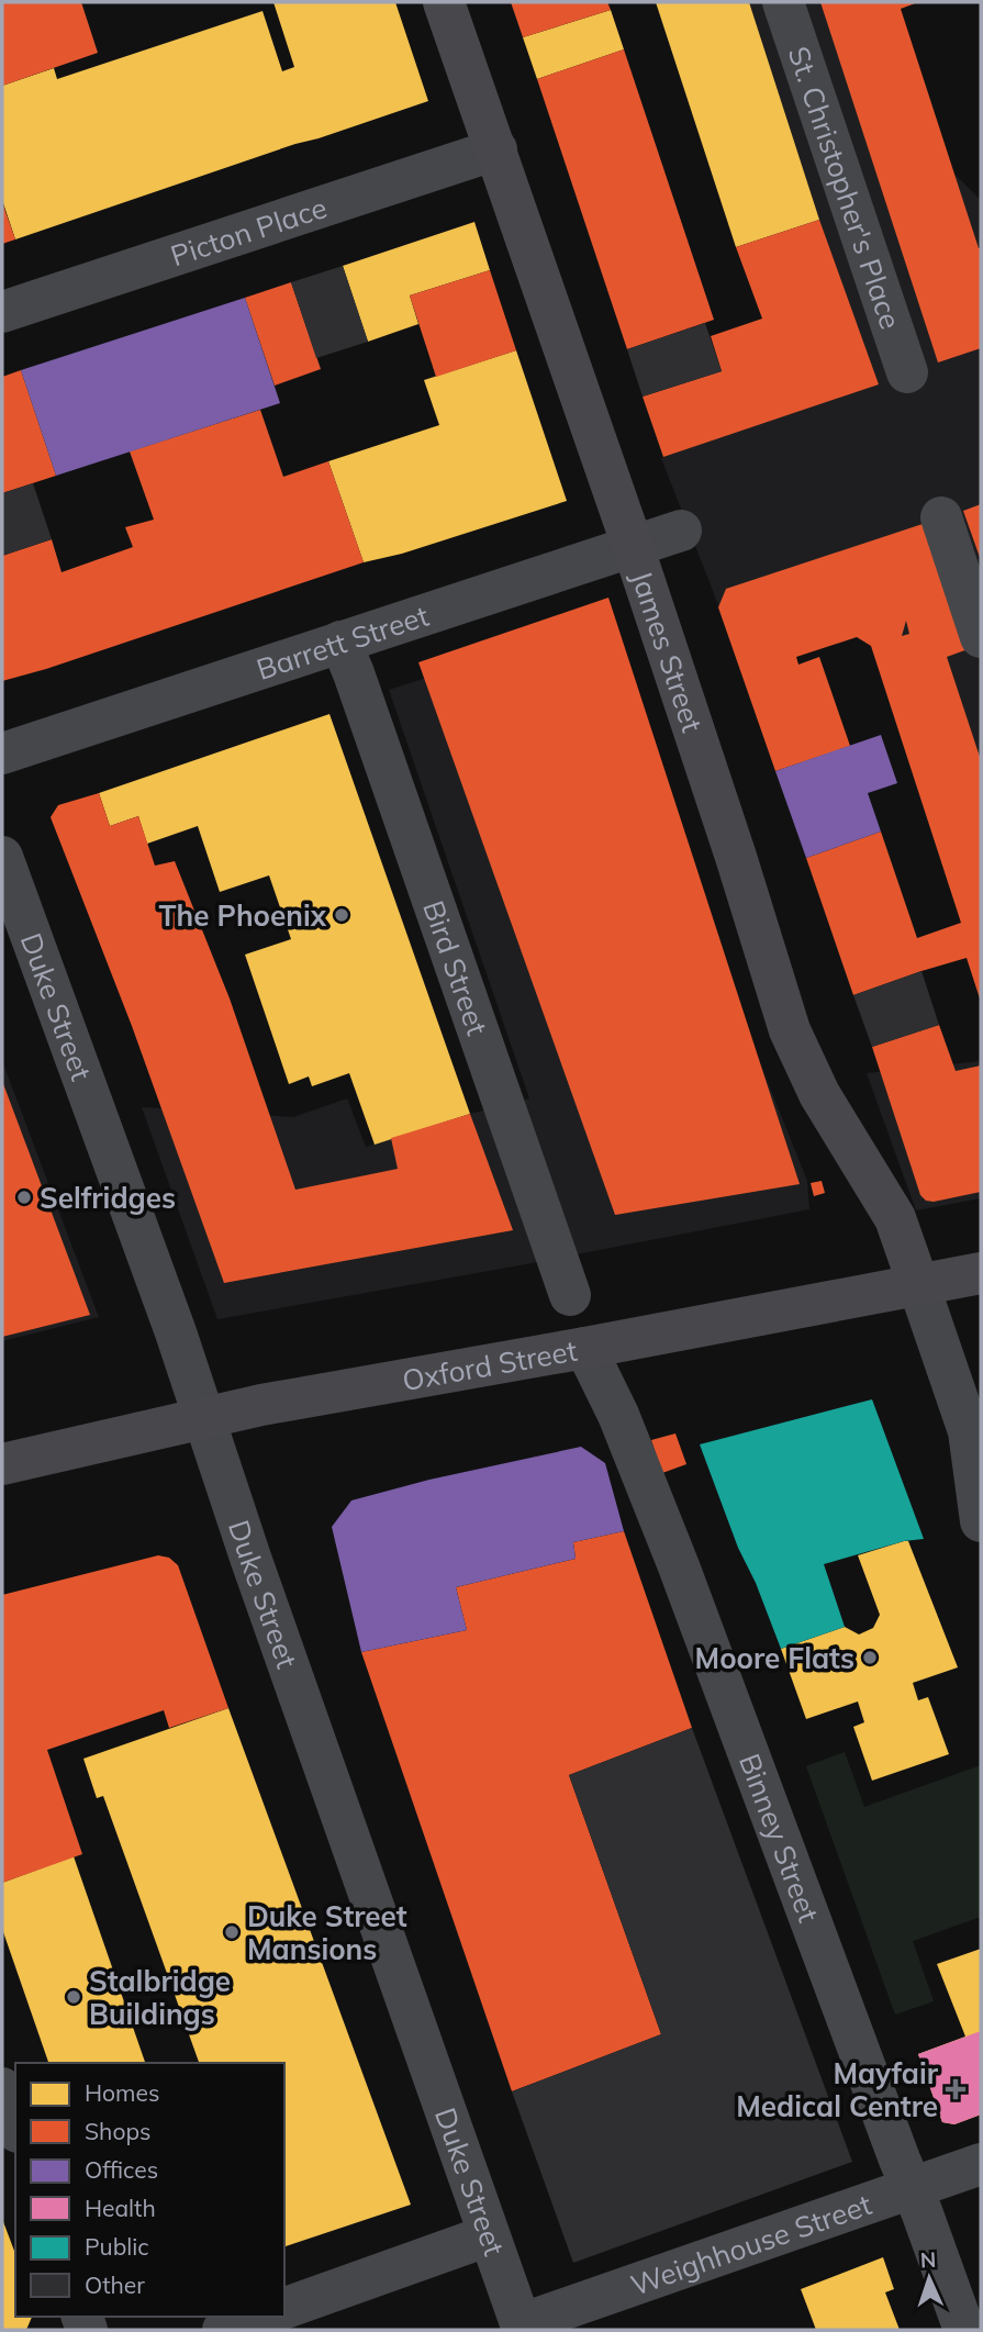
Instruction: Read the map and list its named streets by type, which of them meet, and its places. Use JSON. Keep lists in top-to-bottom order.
{
  "streets": {
    "main road": ["James Street", "Oxford Street"],
    "street": [
      "St. Christopher's Place",
      "Picton Place",
      "Barrett Street",
      "Bird Street",
      "Duke Street",
      "Binney Street",
      "Weighhouse Street"
    ]
  },
  "crossings": [
    ["Picton Place", "James Street"],
    ["Barrett Street", "James Street"],
    ["Barrett Street", "Bird Street"],
    ["James Street", "Oxford Street"],
    ["Duke Street", "Oxford Street"],
    ["Duke Street", "Weighhouse Street"],
    ["Oxford Street", "Binney Street"],
    ["Binney Street", "Weighhouse Street"]
  ],
  "places": {
    "other": [
      "The Phoenix",
      "Selfridges",
      "Moore Flats",
      "Duke Street Mansions",
      "Stalbridge Buildings"
    ],
    "health": ["Mayfair Medical Centre"]
  },
  "legend": [
    "Homes",
    "Shops",
    "Offices",
    "Health",
    "Public",
    "Other"
  ],
  "north": "top"
}
